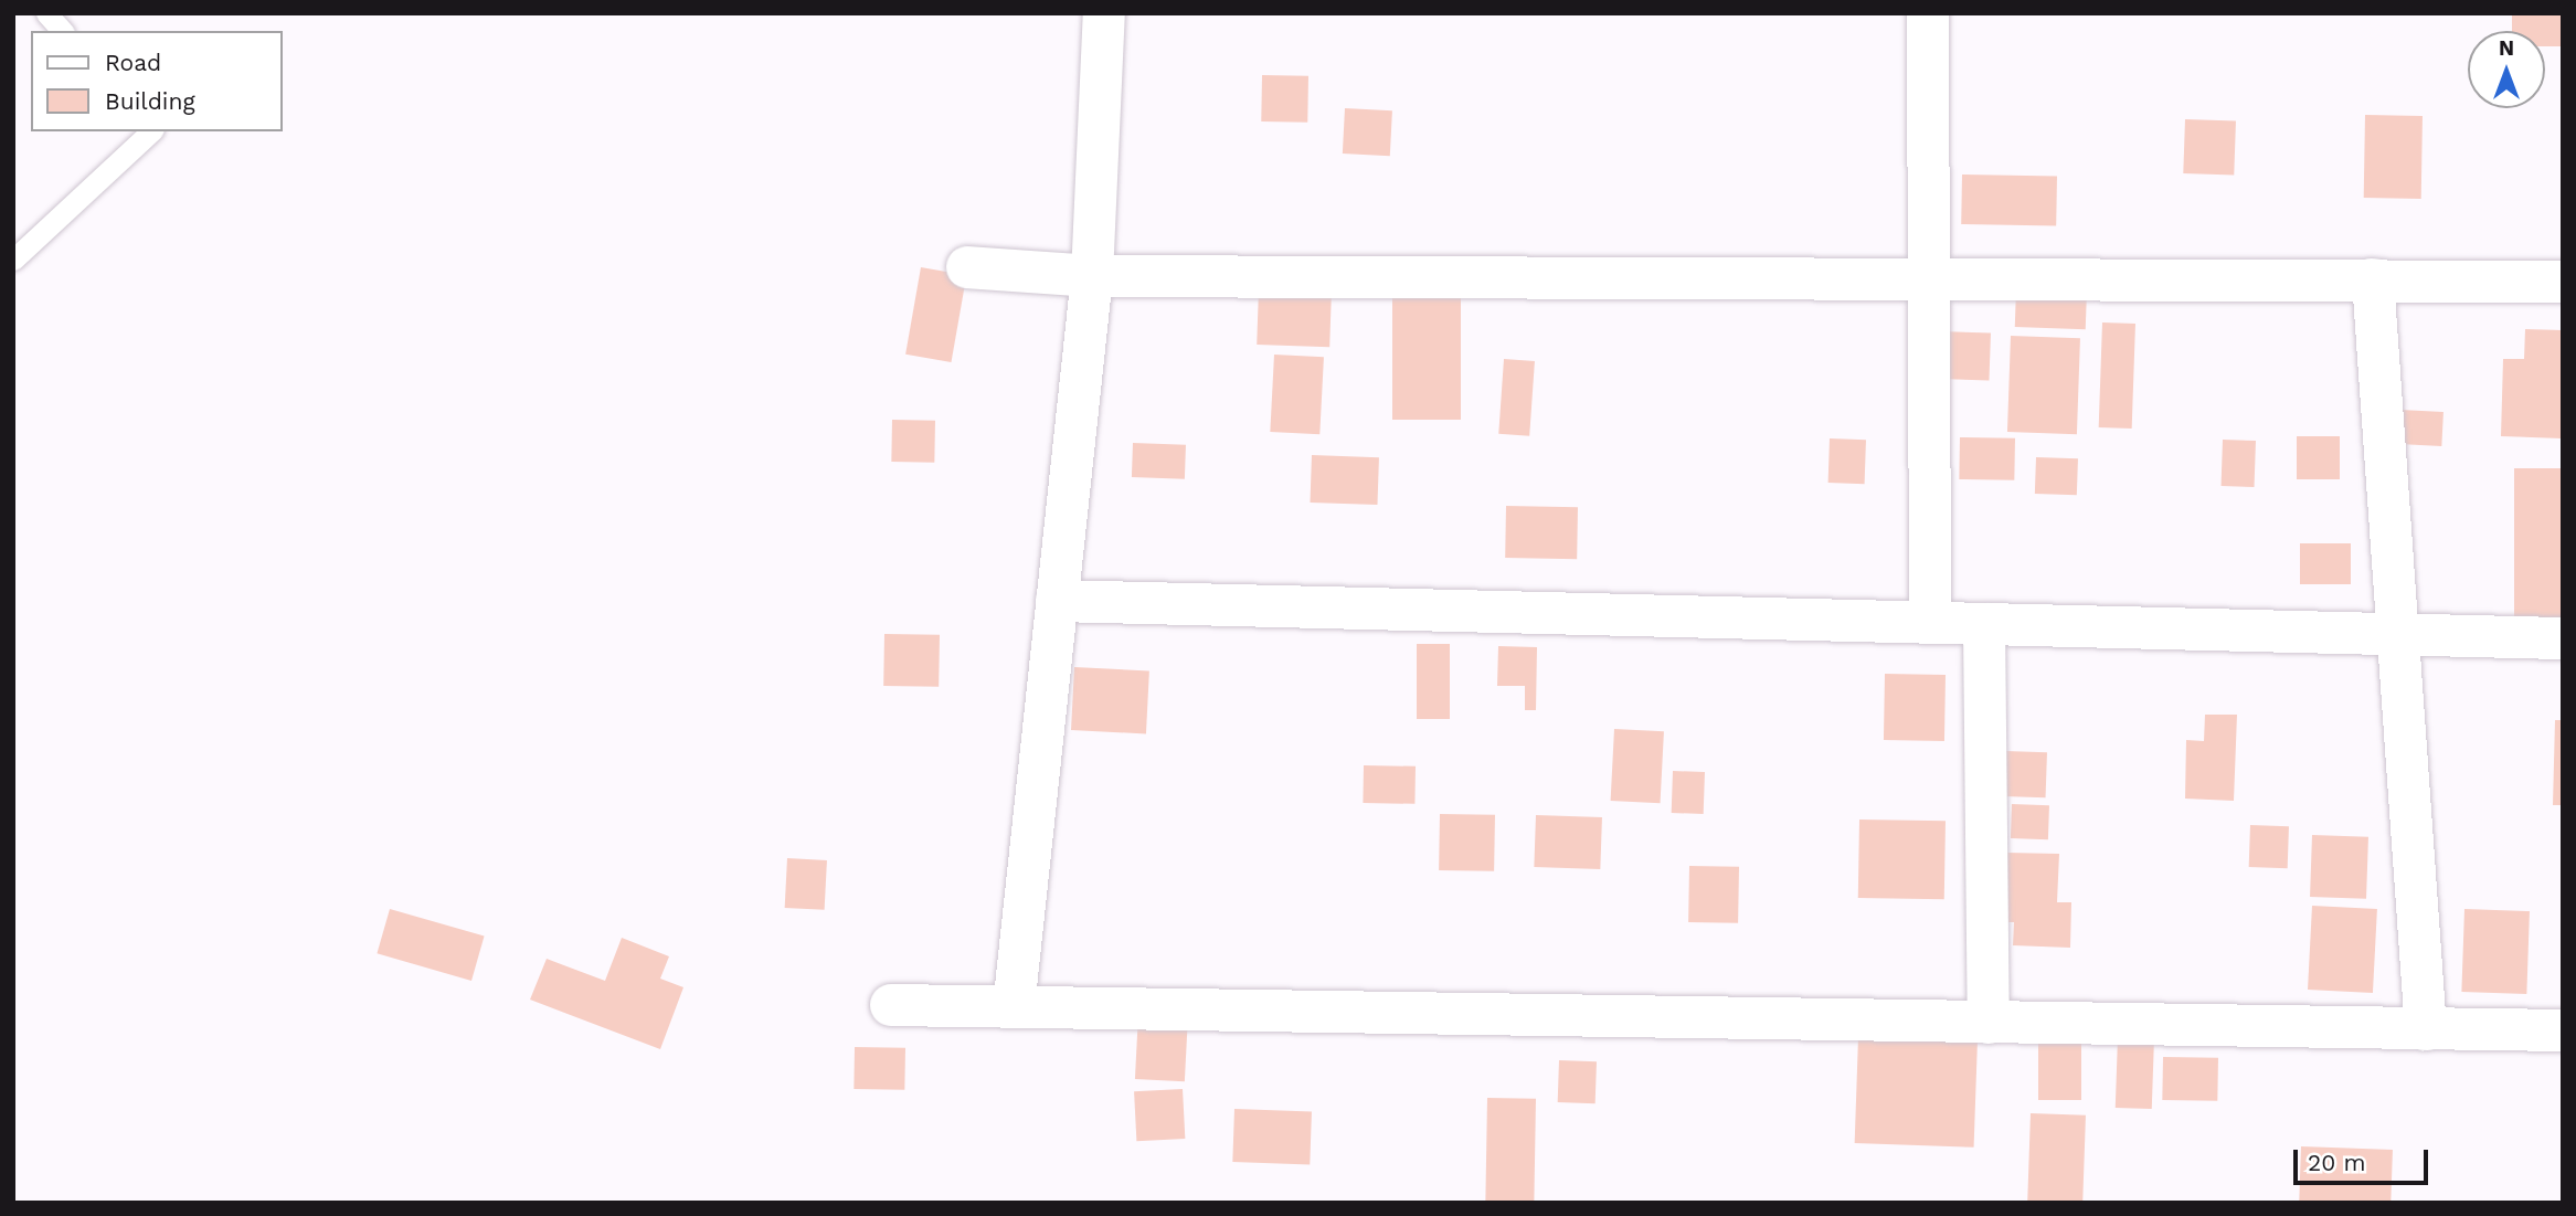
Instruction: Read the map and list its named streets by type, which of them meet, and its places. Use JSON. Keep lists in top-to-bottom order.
{
  "legend": ["Road", "Building"],
  "scale_bar": "20 m",
  "north": "top"
}
